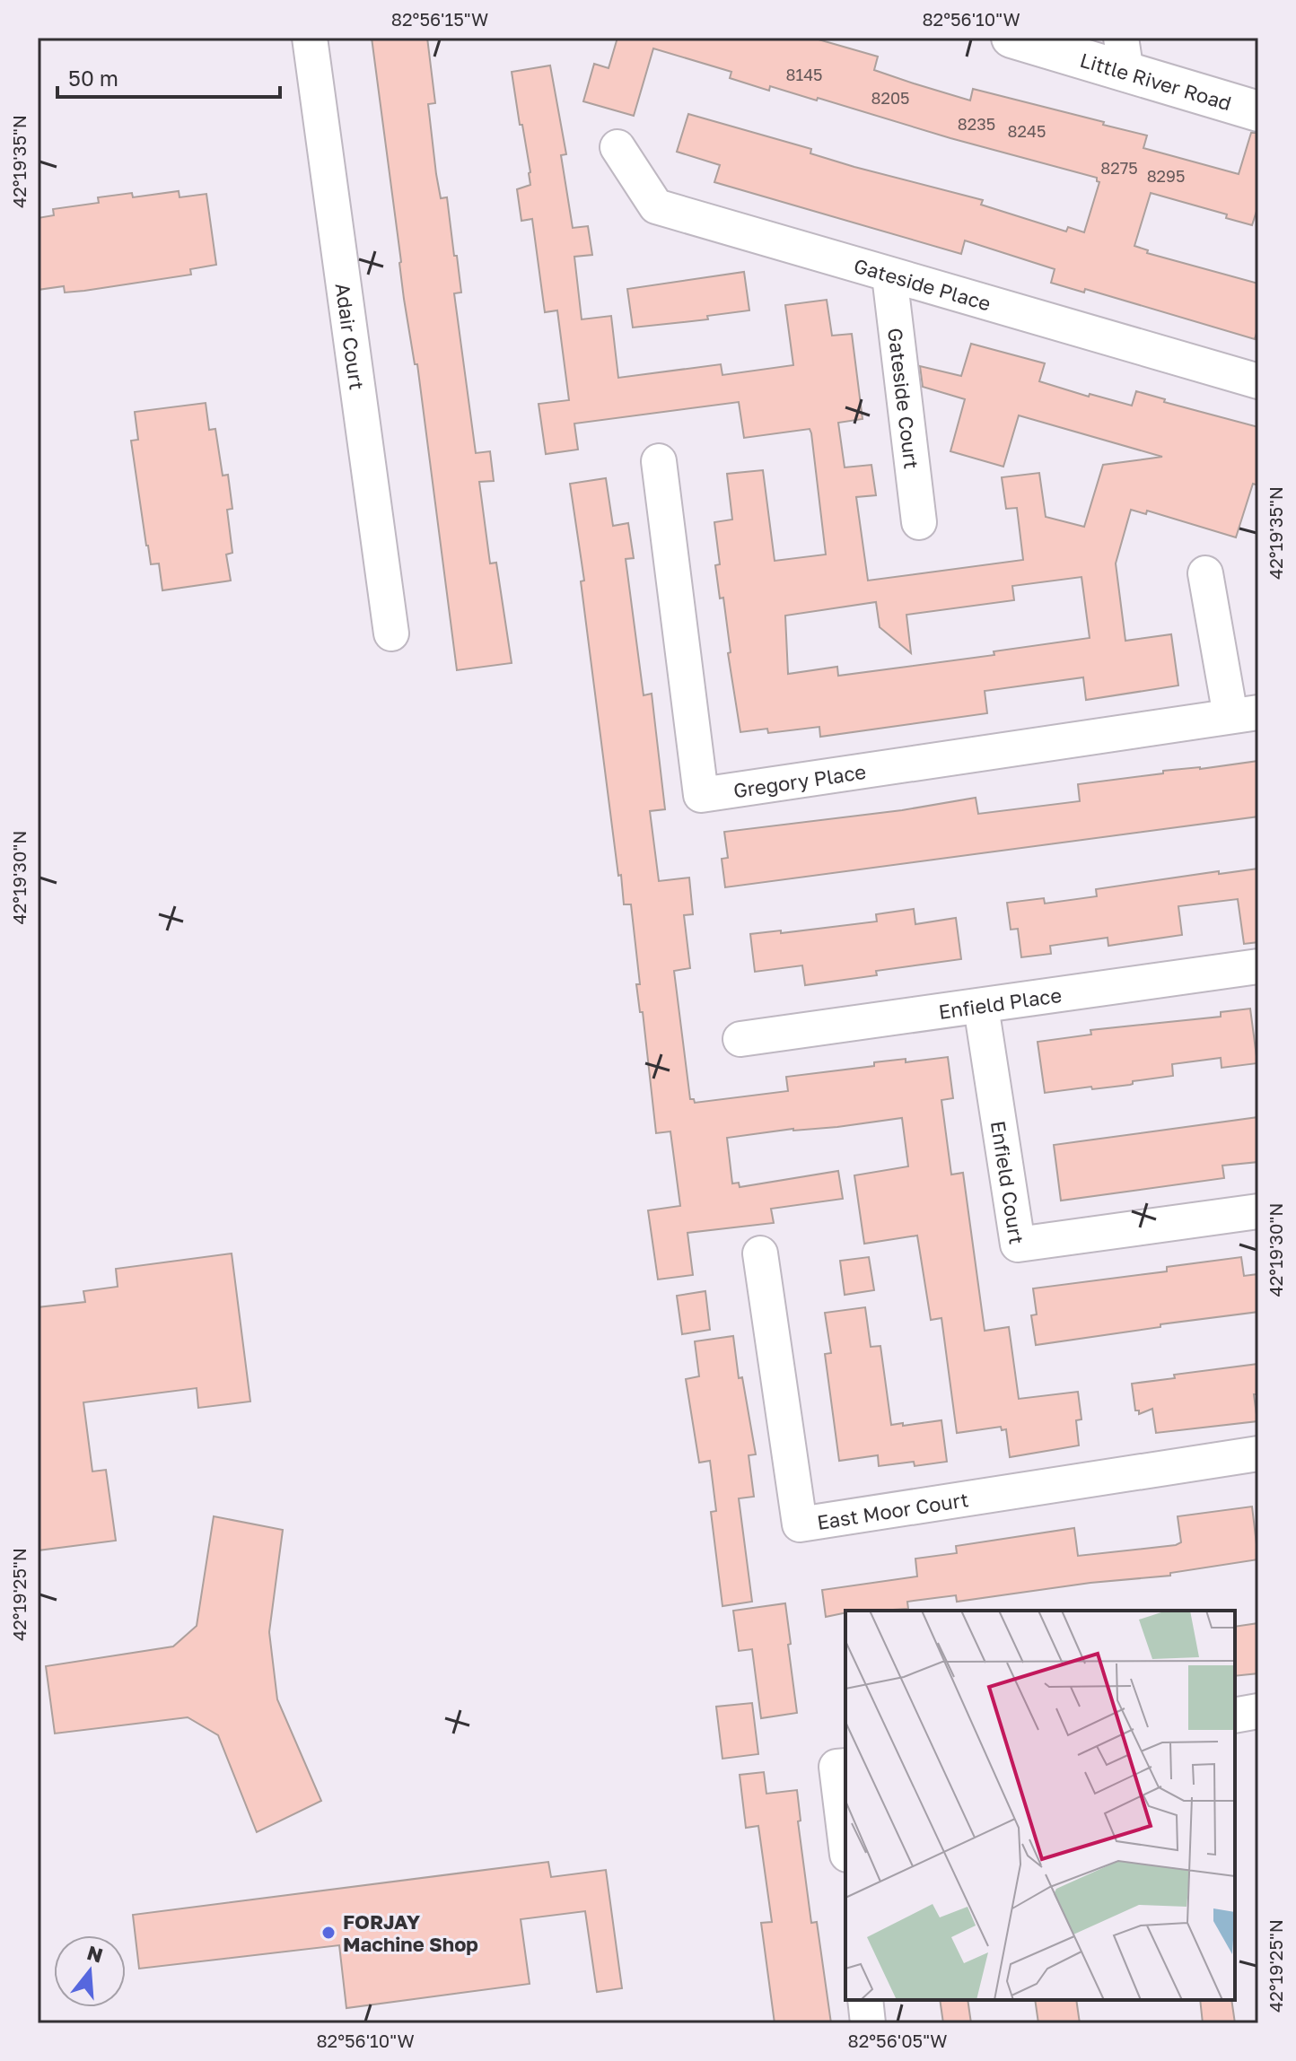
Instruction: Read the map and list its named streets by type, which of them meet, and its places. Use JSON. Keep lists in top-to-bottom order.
{
  "streets": {
    "street": [
      "Little River Road",
      "Gateside Place",
      "Adair Court",
      "Gateside Court",
      "Gregory Place",
      "Enfield Place",
      "Enfield Court",
      "East Moor Court"
    ]
  },
  "crossings": [
    ["Gateside Place", "Gateside Court"],
    ["Enfield Place", "Enfield Court"]
  ],
  "places": ["FORJAY Machine Shop"],
  "house_numbers": [
    "8145",
    "8205",
    "8235",
    "8245",
    "8275",
    "8295"
  ],
  "scale_bar": "50 m",
  "north": "top",
  "coordinates": [
    "82°56'15\"W",
    "82°56'10\"W",
    "42°19'35\"N",
    "42°19'30\"N",
    "42°19'25\"N",
    "82°56'05\"W"
  ]
}
